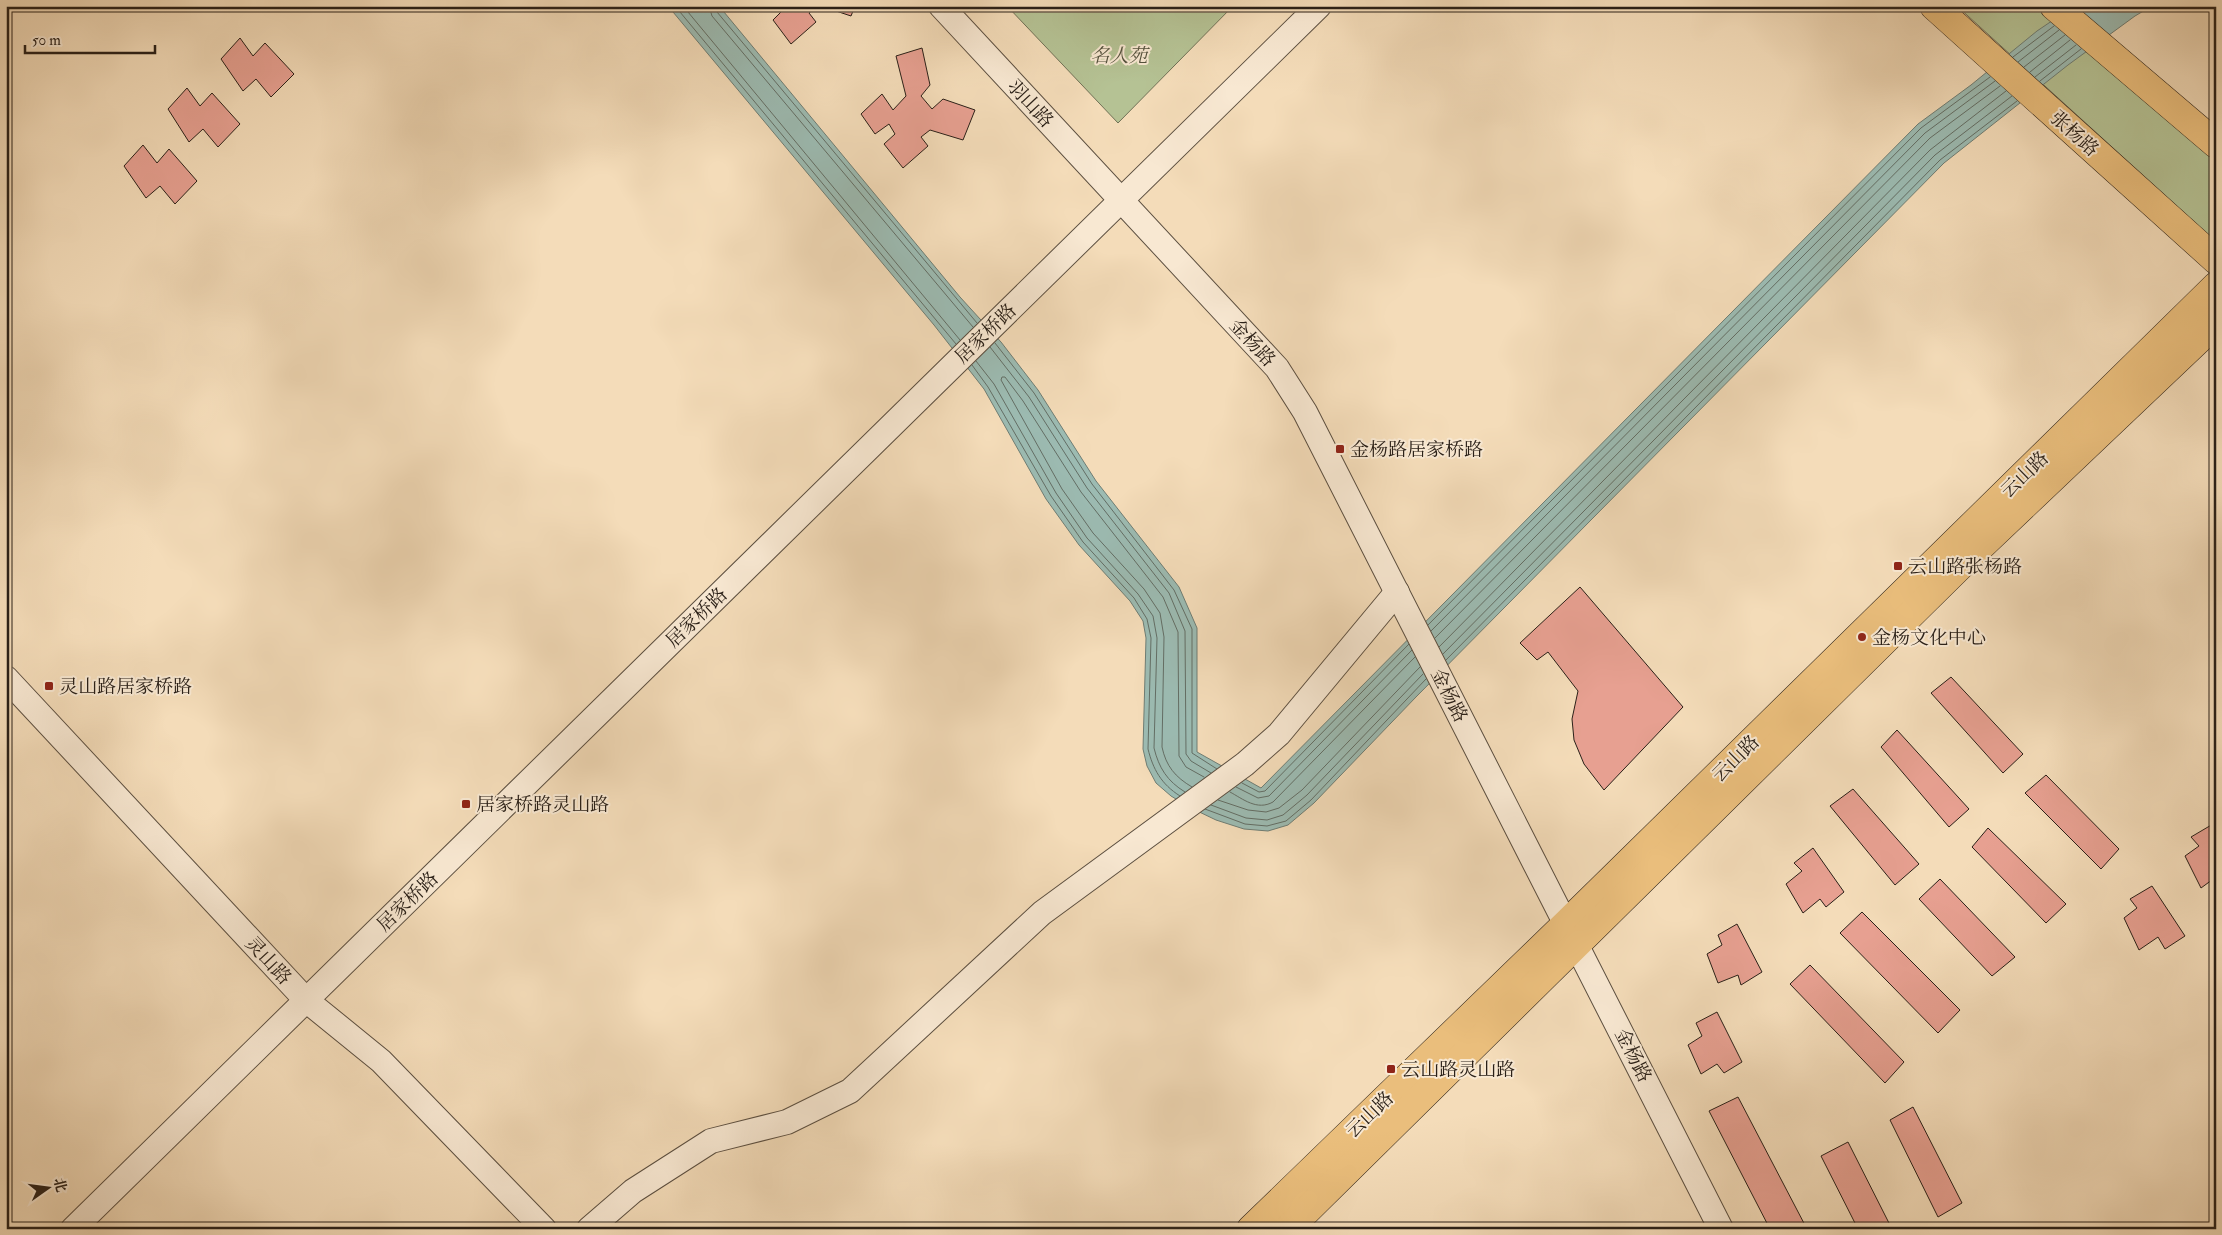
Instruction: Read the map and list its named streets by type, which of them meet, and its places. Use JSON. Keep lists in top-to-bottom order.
{
  "streets": {
    "main road": ["张杨路", "云山路"],
    "street": [
      "羽山路",
      "居家桥路",
      "金杨路",
      "灵山路"
    ]
  },
  "crossings": [
    ["羽山路", "居家桥路"],
    ["羽山路", "金杨路"],
    ["居家桥路", "金杨路"],
    ["居家桥路", "灵山路"],
    ["金杨路", "云山路"]
  ],
  "parks": ["名人苑"],
  "places": {
    "transit": [
      "金杨路居家桥路",
      "云山路张杨路",
      "灵山路居家桥路",
      "居家桥路灵山路",
      "云山路灵山路"
    ],
    "other": ["金杨文化中心"]
  },
  "scale_bar": "50 m",
  "north": "right"
}
